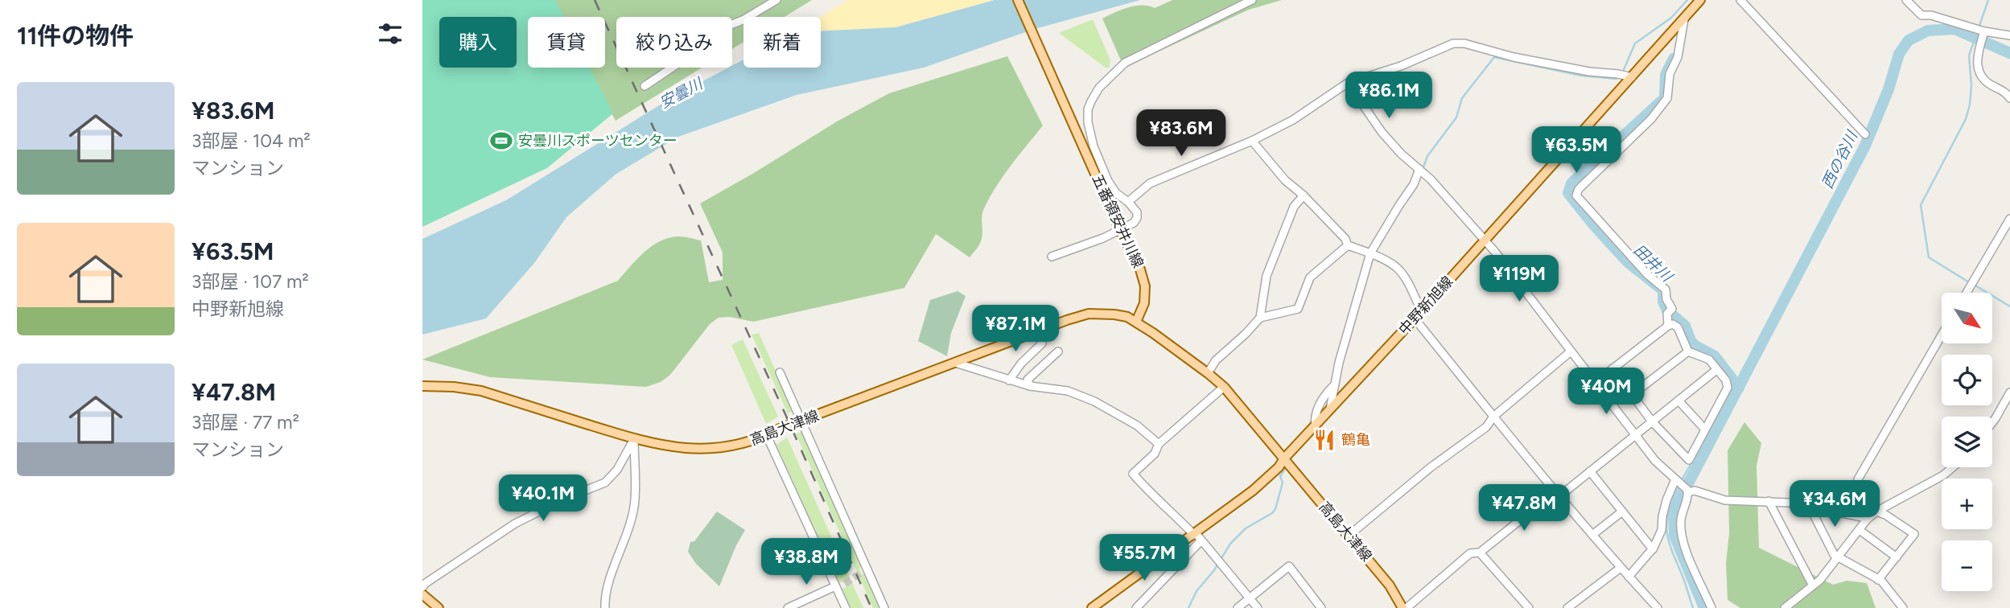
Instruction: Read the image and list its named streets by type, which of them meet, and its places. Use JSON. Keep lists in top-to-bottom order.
{
  "streets": {
    "main road": ["五番領安井川線", "中野新旭線", "高島大津線"]
  },
  "crossings": [
    ["五番領安井川線", "高島大津線"],
    ["中野新旭線", "高島大津線"]
  ],
  "water": ["安曇川", "西の谷川", "田井川"],
  "places": {
    "sports": ["安曇川スポーツセンター"],
    "restaurant": ["鶴亀"]
  },
  "north": "bottom right",
  "page": {
    "heading": "11件の物件",
    "chip": [
      "購入",
      "賃貸",
      "絞り込み",
      "新着"
    ],
    "list": [
      {
        "name": "¥83.6M",
        "note": "3部屋 · 104 m² · マンション"
      },
      {
        "name": "¥63.5M",
        "note": "3部屋 · 107 m² · 中野新旭線"
      },
      {
        "name": "¥47.8M",
        "note": "3部屋 · 77 m² · マンション"
      }
    ],
    "price": [
      "¥86.1M",
      "¥83.6M",
      "¥63.5M",
      "¥119M",
      "¥87.1M",
      "¥40M",
      "¥40.1M",
      "¥34.6M",
      "¥47.8M",
      "¥55.7M",
      "¥38.8M"
    ],
    "map_buttons": ["+", "−"]
  }
}
